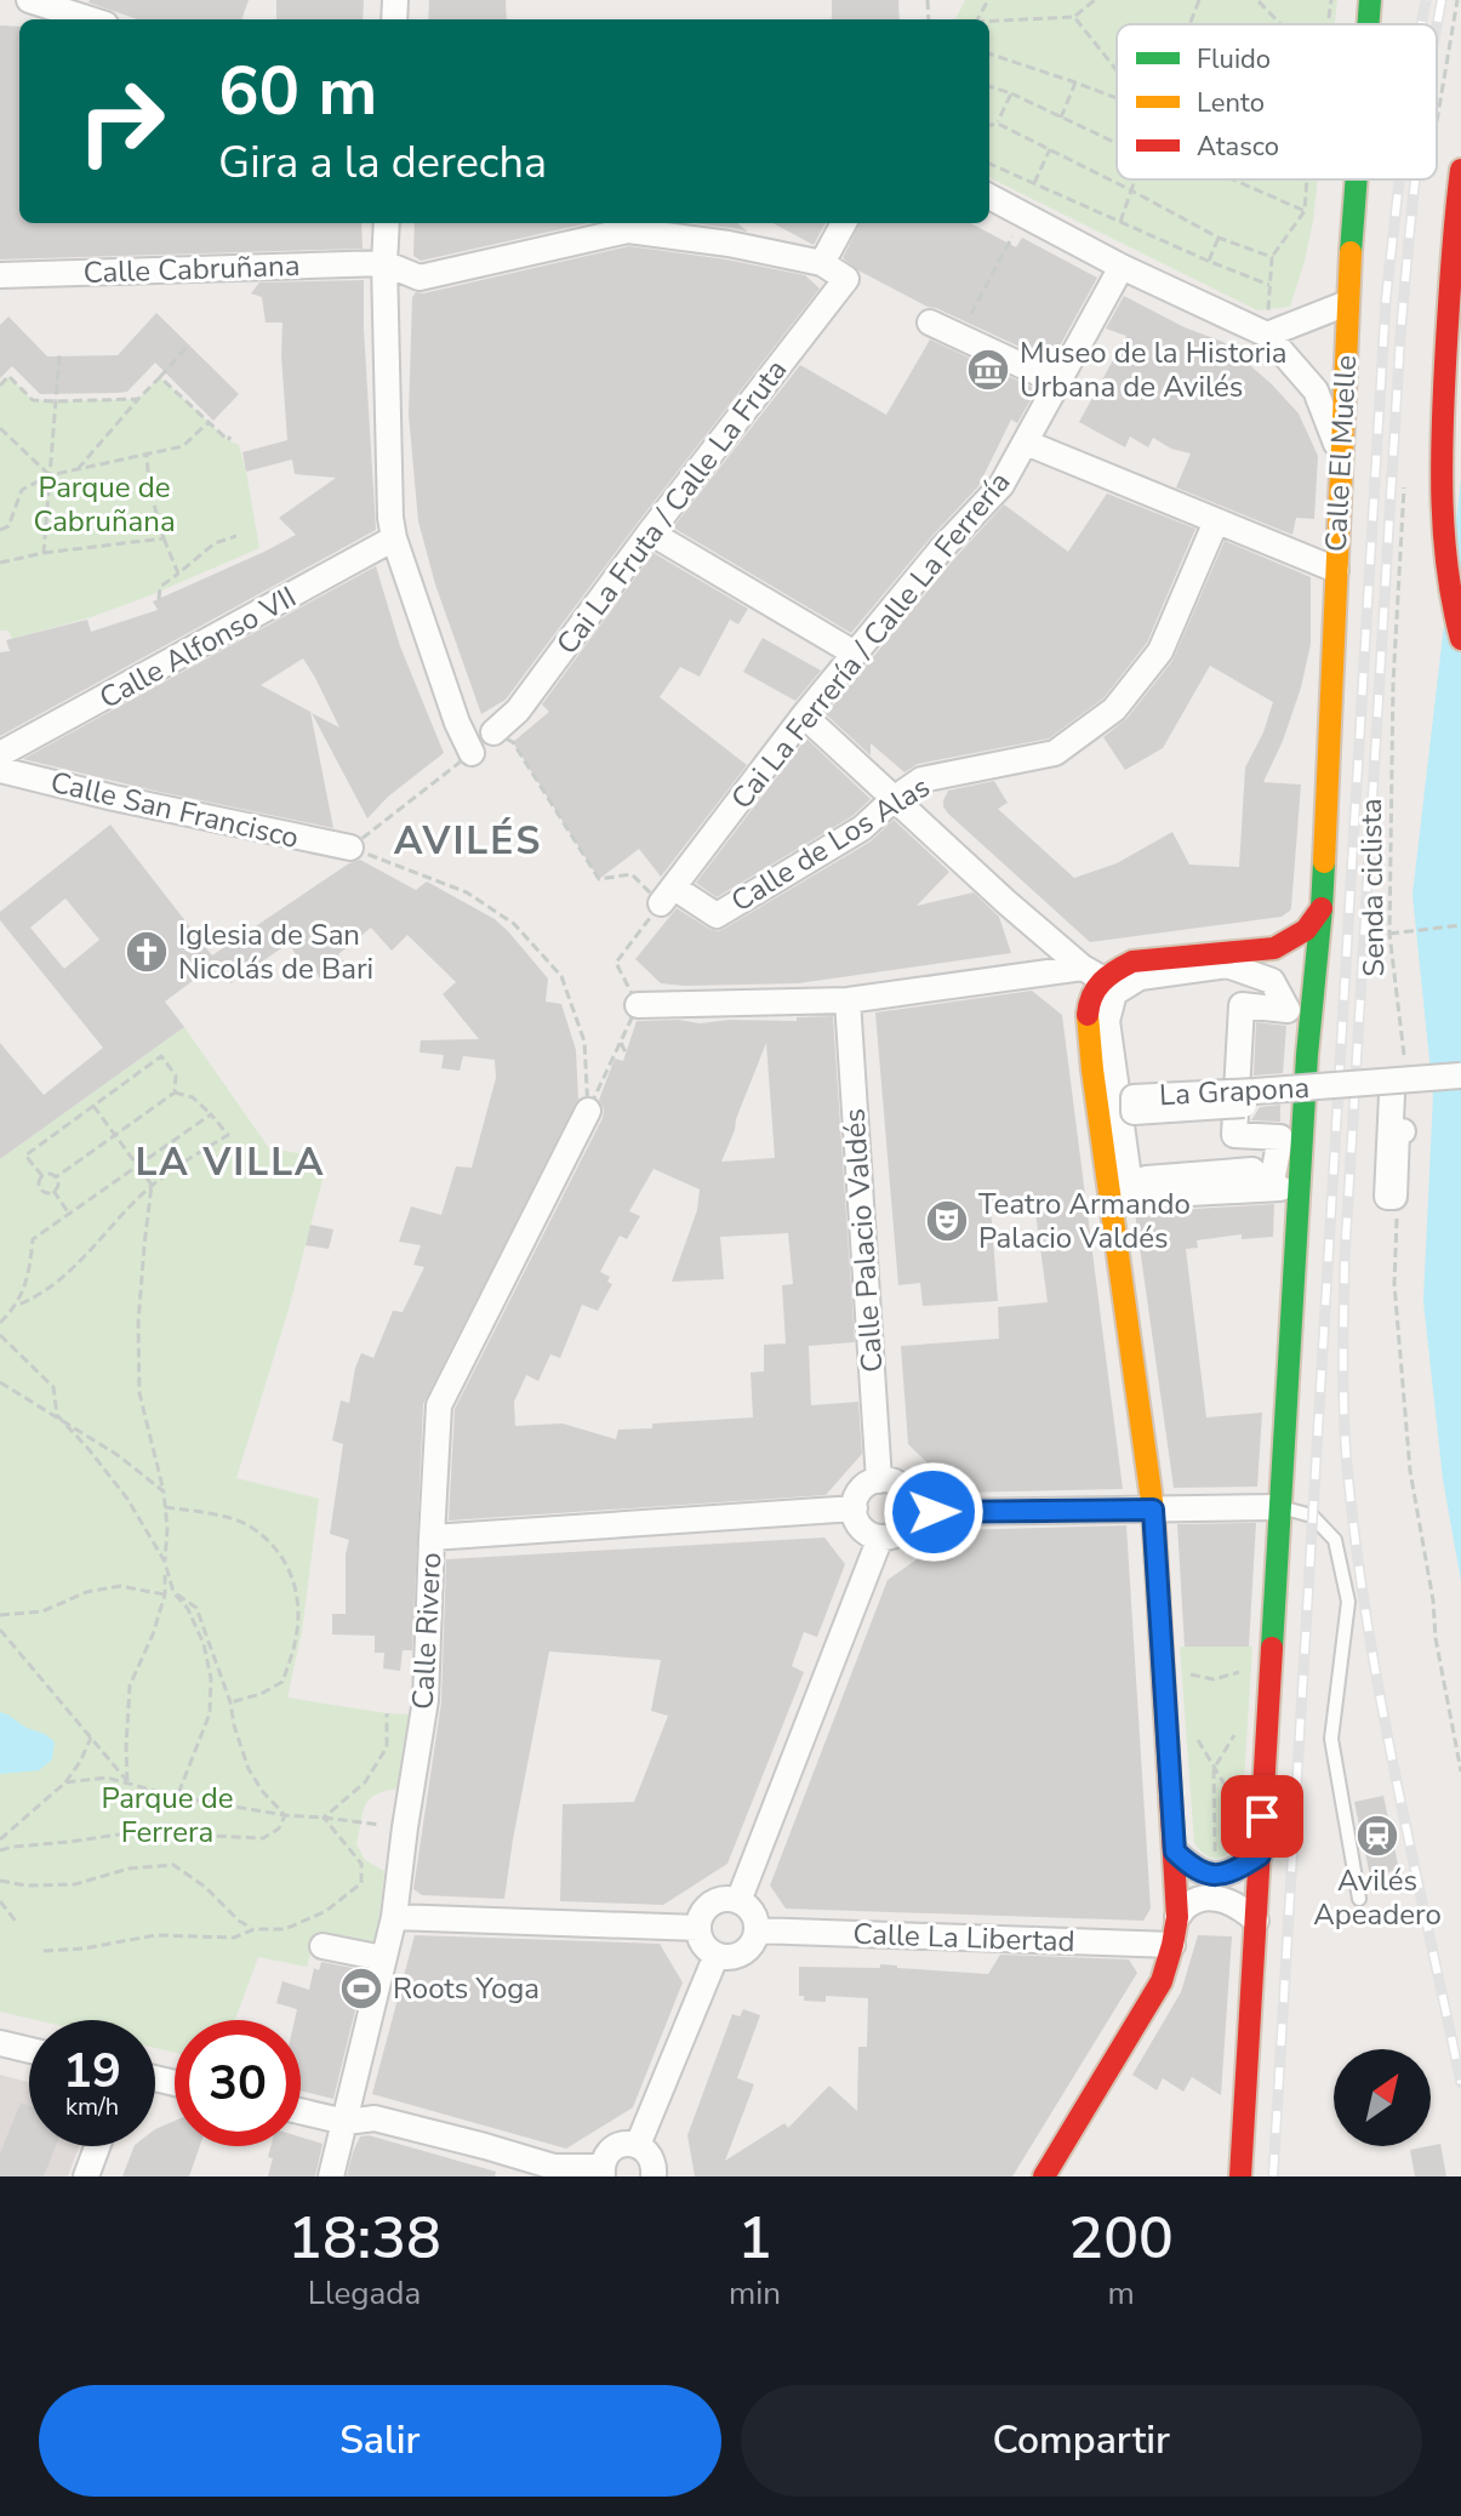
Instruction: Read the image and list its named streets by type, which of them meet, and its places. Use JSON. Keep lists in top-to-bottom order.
{
  "streets": {
    "main road": ["Calle El Muelle"],
    "street": [
      "Calle Cabruñana",
      "Cai La Fruta / Calle La Fruta",
      "Cai La Ferrería / Calle La Ferrería",
      "Calle Alfonso VII",
      "Calle San Francisco",
      "Calle de Los Alas",
      "La Grapona",
      "Calle Palacio Valdés",
      "Calle Rivero",
      "Calle La Libertad"
    ],
    "path": ["Senda ciclista"]
  },
  "crossings": [
    ["Calle Cabruñana", "Cai La Fruta / Calle La Fruta"],
    ["Cai La Ferrería / Calle La Ferrería", "Calle de Los Alas"]
  ],
  "districts": ["AVILÉS", "LA VILLA"],
  "parks": ["Parque de Cabruñana", "Parque de Ferrera"],
  "places": {
    "museum": ["Museo de la Historia Urbana de Avilés"],
    "church": ["Iglesia de San Nicolás de Bari"],
    "theatre": ["Teatro Armando Palacio Valdés"],
    "station": ["Avilés Apeadero"],
    "sports": ["Roots Yoga"]
  },
  "legend": ["Fluido", "Lento", "Atasco"],
  "north": "top right",
  "page": {
    "turn": ["60 m", "Gira a la derecha"],
    "speed": "19 km/h",
    "limit": "30",
    "eta": [
      "18:38",
      "Llegada",
      "1",
      "min",
      "200",
      "m"
    ],
    "buttons": ["Salir", "Compartir"]
  }
}
